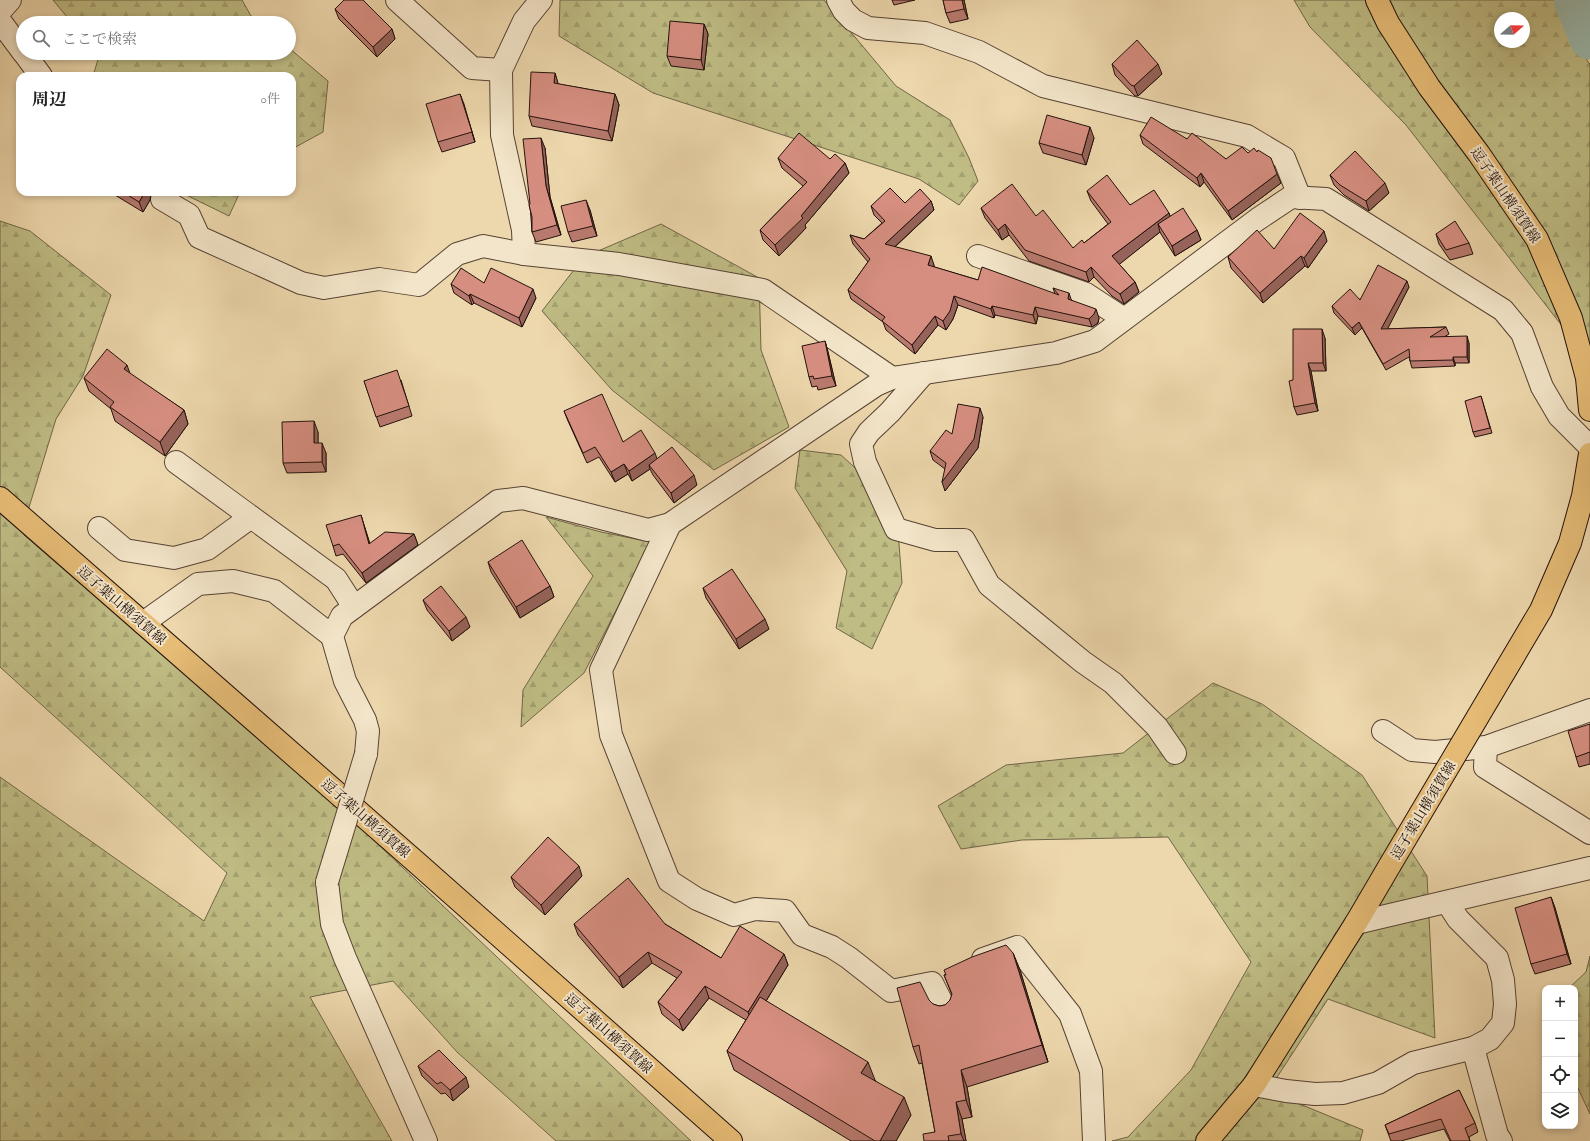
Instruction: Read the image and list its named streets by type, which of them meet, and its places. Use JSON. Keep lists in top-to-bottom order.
{
  "streets": {
    "main road": ["逗子葉山横須賀線"]
  },
  "north": "right",
  "page": {
    "search": "ここで検索",
    "heading": ["周辺", "0件"],
    "map_buttons": ["+", "−"]
  }
}
